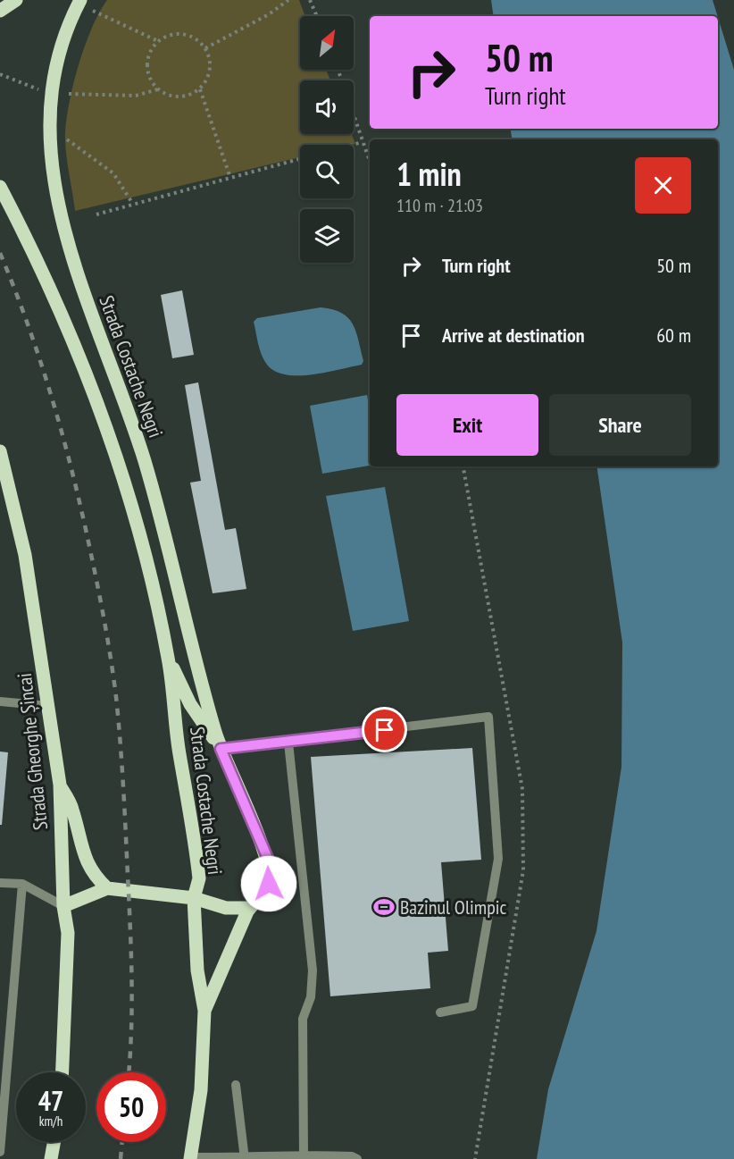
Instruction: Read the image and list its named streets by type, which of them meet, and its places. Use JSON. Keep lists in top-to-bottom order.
{
  "streets": {
    "main road": ["Strada Costache Negri", "Strada Gheorghe Șincai"]
  },
  "places": {
    "sports": ["Bazinul Olimpic"]
  },
  "north": "top right",
  "page": {
    "turn": ["50 m", "Turn right"],
    "heading": ["1 min", "110 m · 21:03"],
    "list": [
      {
        "name": "Turn right",
        "value": "50 m"
      },
      {
        "name": "Arrive at destination",
        "value": "60 m"
      }
    ],
    "buttons": ["Exit", "Share"],
    "speed": "47 km/h",
    "limit": "50"
  }
}
